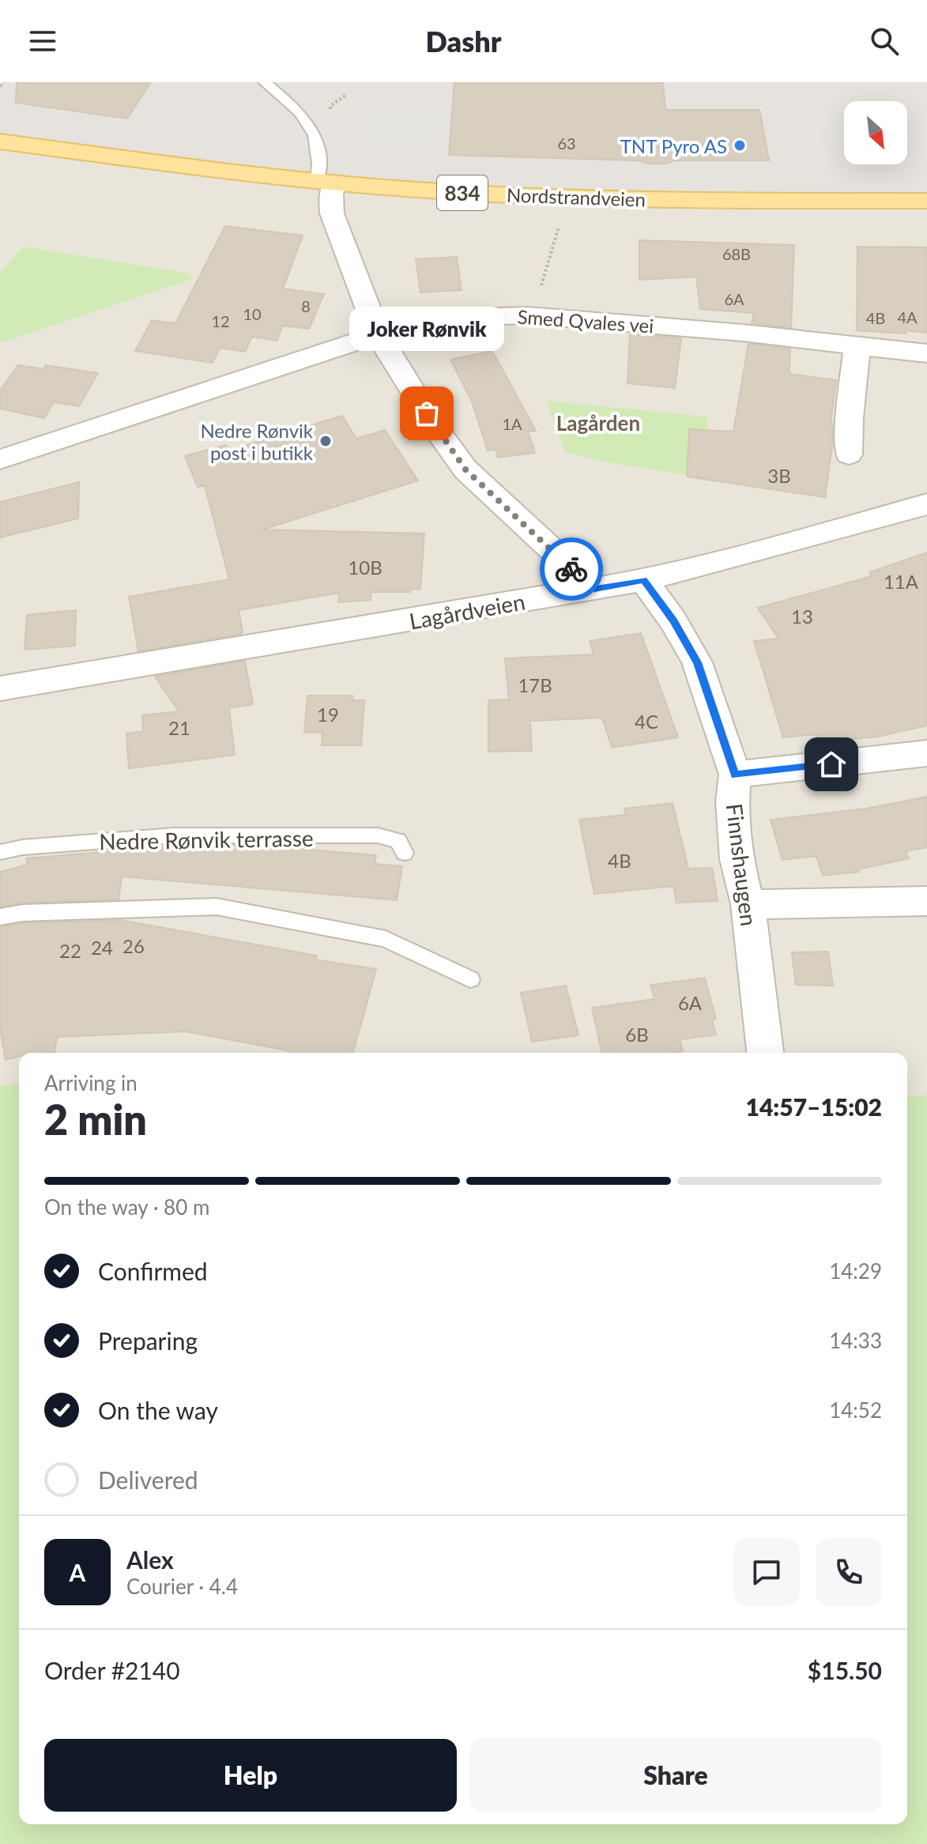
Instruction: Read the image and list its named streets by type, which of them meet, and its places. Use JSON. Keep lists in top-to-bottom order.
{
  "streets": {
    "main road": ["834", "Nordstrandveien"],
    "street": ["Smed Qvales vei", "Lagårdveien", "Finnshaugen"],
    "lane": ["Nedre Rønvik terrasse"]
  },
  "crossings": [
    ["Lagårdveien", "Finnshaugen"]
  ],
  "districts": ["Lagården"],
  "places": ["TNT Pyro AS", "Joker Rønvik", "Nedre Rønvik post i butikk"],
  "house_numbers": [
    "63",
    "68B",
    "6A",
    "8",
    "10",
    "4A",
    "4B",
    "12",
    "1A",
    "3B",
    "10B",
    "11A",
    "13",
    "17B",
    "19",
    "4C",
    "21",
    "4B",
    "26",
    "24",
    "22",
    "6A",
    "6B"
  ],
  "north": "bottom right",
  "page": {
    "header": "Dashr",
    "bubble": "Joker Rønvik",
    "heading": ["2 min", "Arriving in", "14:57–15:02"],
    "panel": [
      "Alex",
      "Courier · 4.4",
      "Order #2140",
      "$15.50"
    ],
    "bar": "On the way · 80 m",
    "list": [
      ["Confirmed", "14:29"],
      ["Preparing", "14:33"],
      ["On the way", "14:52"],
      "Delivered"
    ],
    "round": "A",
    "buttons": ["Help", "Share"]
  }
}
